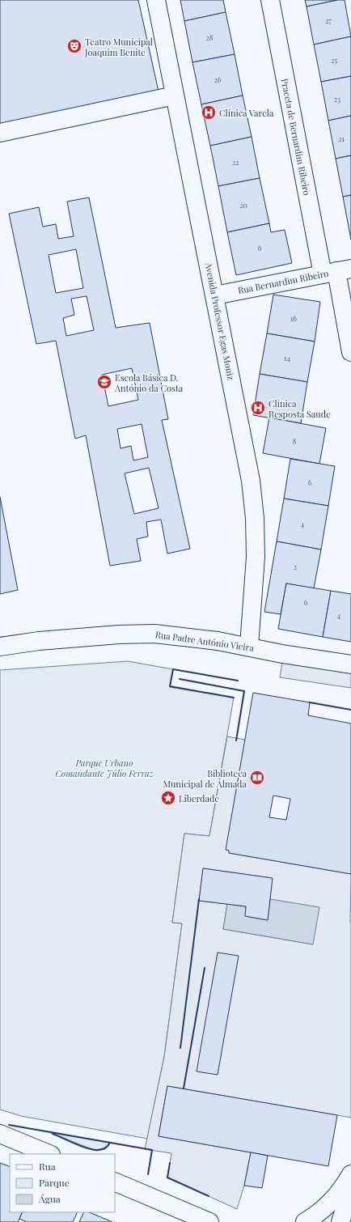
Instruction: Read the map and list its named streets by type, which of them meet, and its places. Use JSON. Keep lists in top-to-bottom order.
{
  "streets": {
    "street": [
      "Praceta de Bernardim Ribeiro",
      "Rua Bernardim Ribeiro",
      "Avenida Professor Egas Moniz",
      "Rua Padre António Vieira"
    ]
  },
  "crossings": [
    ["Praceta de Bernardim Ribeiro", "Rua Bernardim Ribeiro"],
    ["Rua Bernardim Ribeiro", "Avenida Professor Egas Moniz"],
    ["Avenida Professor Egas Moniz", "Rua Padre António Vieira"]
  ],
  "parks": ["Parque Urbano Comandante Júlio Ferraz"],
  "places": {
    "theatre": ["Teatro Municipal Joaquim Benite"],
    "hospital": ["Clínica Varela", "Clínica Resposta Saude"],
    "school or university": ["Escola Básica D. António da Costa"],
    "library": ["Biblioteca Municipal de Almada"],
    "place": ["Liberdade"]
  },
  "house_numbers": [
    "27",
    "28",
    "25",
    "26",
    "23",
    "21",
    "22",
    "20",
    "6",
    "16",
    "14",
    "8",
    "6",
    "4",
    "2",
    "6",
    "4"
  ],
  "legend": ["Rua", "Parque", "Água"]
}
